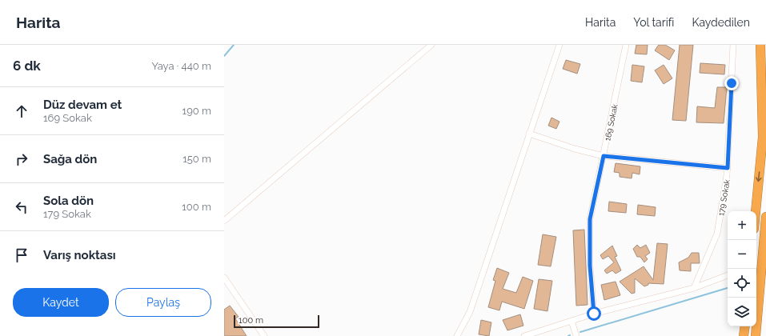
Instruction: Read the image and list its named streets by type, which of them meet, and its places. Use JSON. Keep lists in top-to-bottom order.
{
  "streets": {
    "street": ["169 Sokak", "179 Sokak"]
  },
  "scale_bar": "100 m",
  "page": {
    "header": "Harita",
    "nav": ["Harita", "Yol tarifi", "Kaydedilen"],
    "heading": ["6 dk", "Yaya · 440 m"],
    "list": [
      ["Düz devam et", "169 Sokak", "190 m"],
      ["Sağa dön", "150 m"],
      ["Sola dön", "179 Sokak", "100 m"],
      "Varış noktası"
    ],
    "map_buttons": ["+", "−"],
    "buttons": ["Kaydet", "Paylaş"],
    "scale": "100 m"
  }
}
